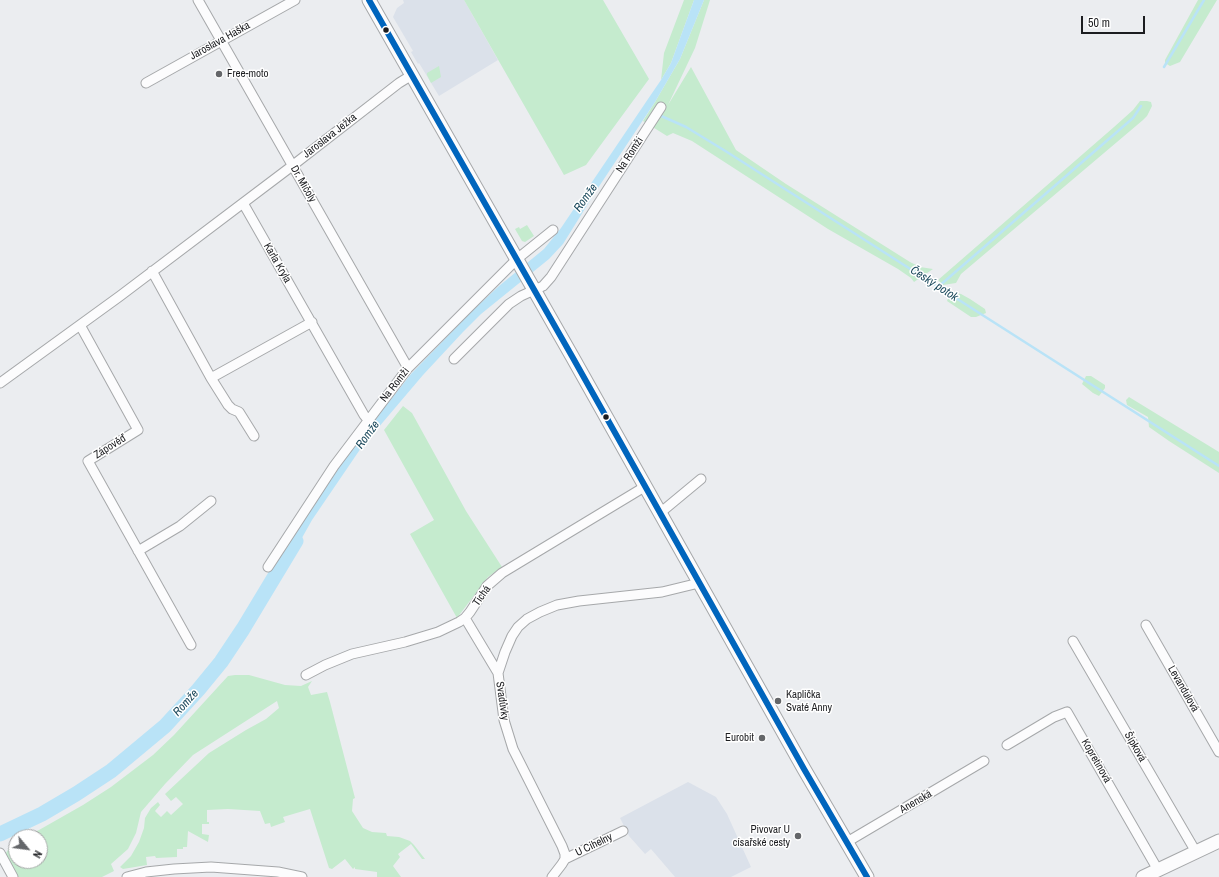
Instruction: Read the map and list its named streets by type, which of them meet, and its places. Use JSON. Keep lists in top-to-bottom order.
{
  "streets": {
    "street": [
      "Jaroslava Haška",
      "Jaroslava Ježka",
      "Na Romži",
      "Dr. Mičoly",
      "Karla Kryla",
      "Zápověď",
      "Tichá",
      "Levandulová",
      "Svadůvky",
      "Šípková",
      "Kopretinová",
      "Anenská",
      "U Cihelny"
    ]
  },
  "crossings": [
    ["Jaroslava Haška", "Dr. Mičoly"],
    ["Jaroslava Ježka", "Dr. Mičoly"],
    ["Jaroslava Ježka", "Karla Kryla"],
    ["Jaroslava Ježka", "Zápověď"],
    ["Na Romži", "Dr. Mičoly"],
    ["Na Romži", "Karla Kryla"],
    ["Svadůvky", "U Cihelny"]
  ],
  "water": ["Romže", "Český potok"],
  "places": [
    "Free-moto",
    "Kaplička Svaté Anny",
    "Eurobit",
    "Pivovar U císařské cesty"
  ],
  "scale_bar": "50 m",
  "north": "bottom right"
}
